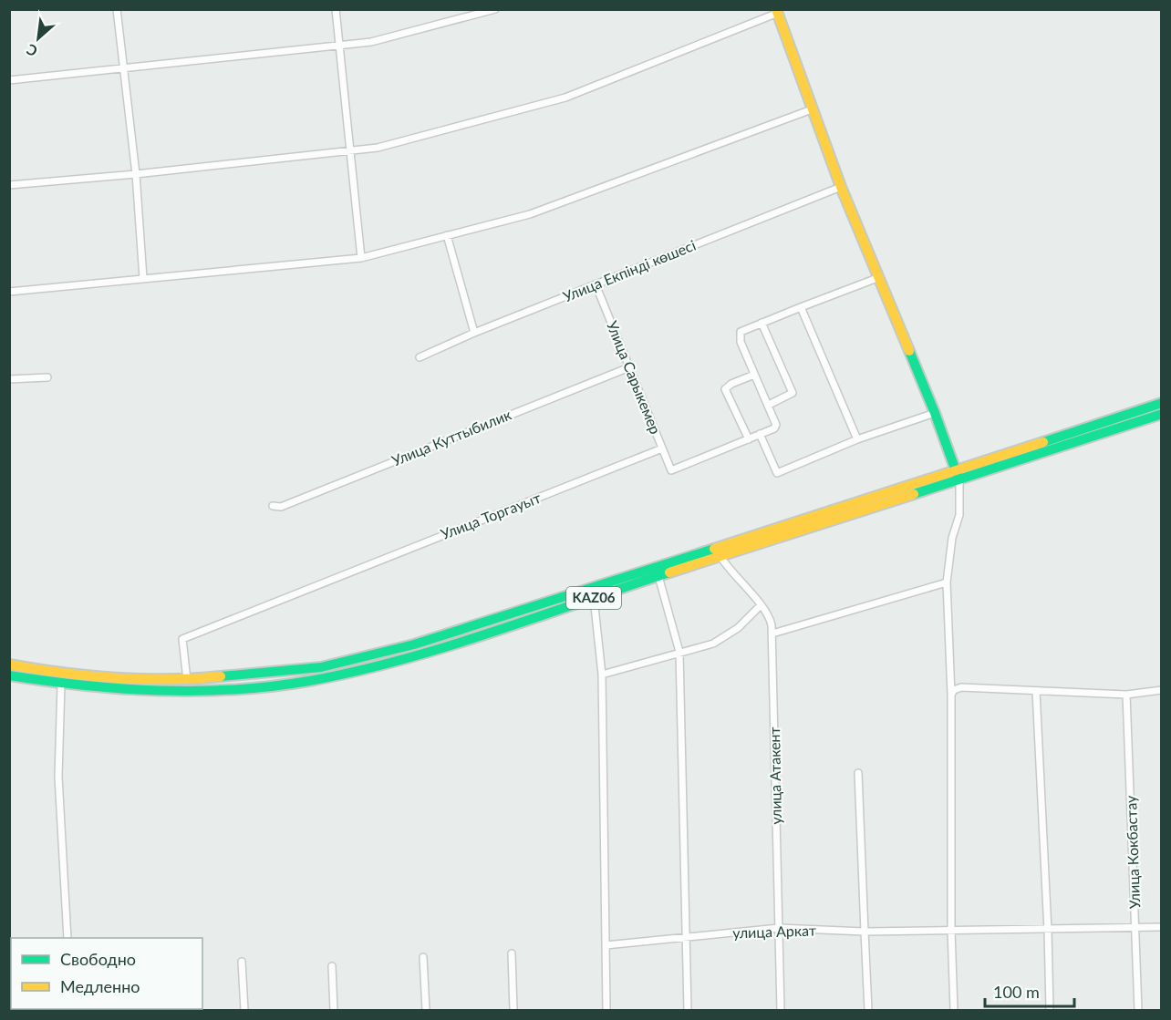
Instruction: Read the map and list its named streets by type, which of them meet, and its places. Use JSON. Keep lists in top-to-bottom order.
{
  "streets": {
    "main road": ["KАZ06"],
    "street": [
      "Улица Екпінді көшесі",
      "Улица Сарыкемер",
      "Улица Куттыбилик",
      "Улица Торгауыт",
      "улица Атакент",
      "Улица Кокбастау",
      "улица Аркат"
    ]
  },
  "crossings": [
    ["Улица Екпінді көшесі", "Улица Сарыкемер"],
    ["Улица Сарыкемер", "Улица Куттыбилик"],
    ["Улица Сарыкемер", "Улица Торгауыт"],
    ["Улица Торгауыт", "KАZ06"],
    ["KАZ06", "улица Атакент"],
    ["улица Атакент", "улица Аркат"],
    ["Улица Кокбастау", "улица Аркат"]
  ],
  "legend": ["Свободно", "Медленно"],
  "scale_bar": "100 m",
  "north": "bottom left"
}
